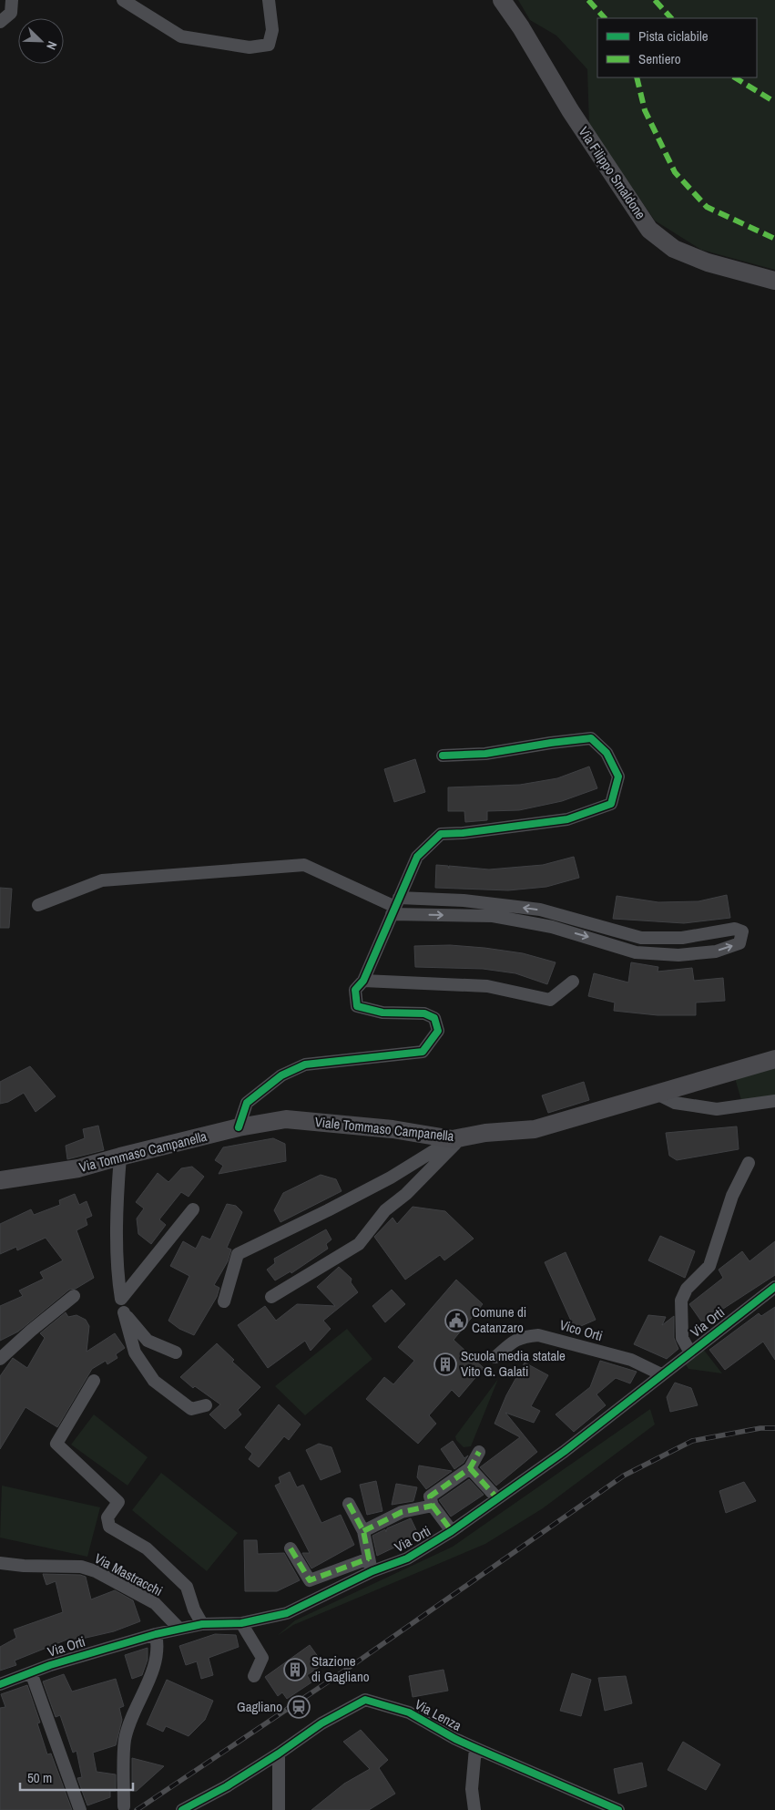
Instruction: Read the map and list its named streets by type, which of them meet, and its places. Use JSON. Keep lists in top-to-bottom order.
{
  "streets": {
    "street": [
      "Via Filippo Smaldone",
      "Viale Tommaso Campanella",
      "Via Tommaso Campanella",
      "Via Orti",
      "Vico Orti",
      "Via Mastracchi",
      "Via Lenza"
    ]
  },
  "crossings": [
    ["Viale Tommaso Campanella", "Via Tommaso Campanella"],
    ["Via Orti", "Vico Orti"],
    ["Via Orti", "Via Mastracchi"]
  ],
  "places": {
    "public building": ["Comune di Catanzaro"],
    "building": ["Scuola media statale Vito G. Galati", "Stazione di Gagliano"],
    "station": ["Gagliano"]
  },
  "legend": ["Pista ciclabile", "Sentiero"],
  "scale_bar": "50 m",
  "north": "bottom right"
}
